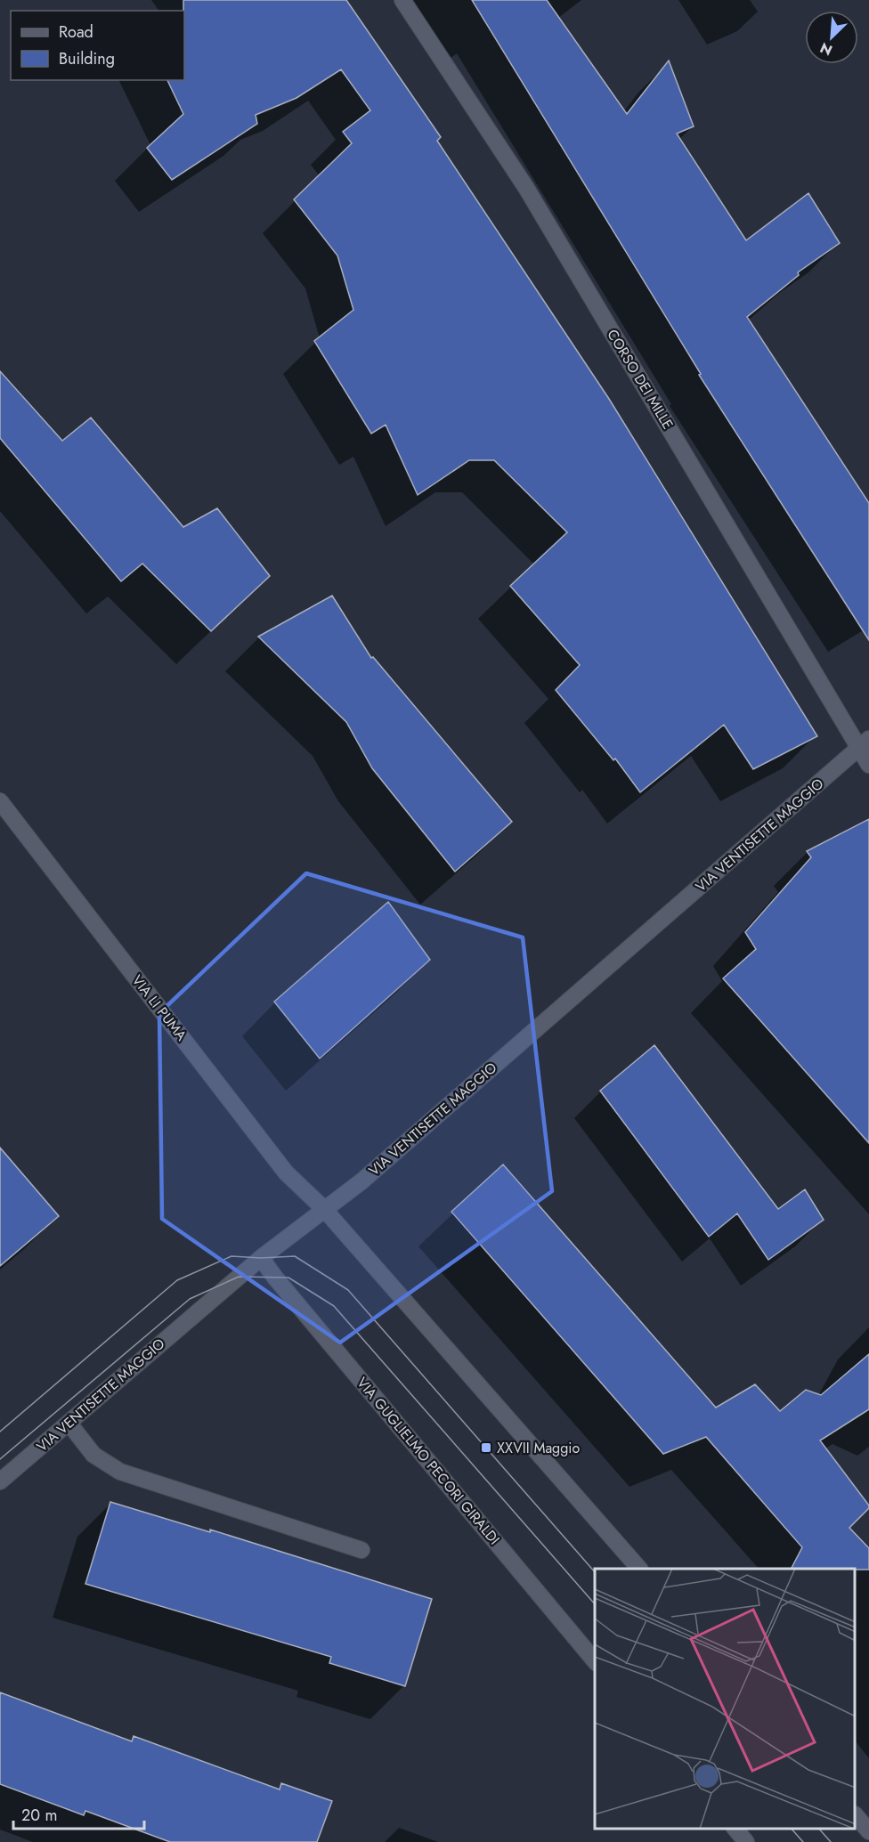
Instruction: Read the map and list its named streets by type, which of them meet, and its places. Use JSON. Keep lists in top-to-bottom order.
{
  "streets": {
    "street": [
      "CORSO DEI MILLE",
      "VIA VENTISETTE MAGGIO",
      "VIA LI PUMA",
      "VIA GUGLIELMO PECORI GIRALDI"
    ]
  },
  "crossings": [
    ["CORSO DEI MILLE", "VIA VENTISETTE MAGGIO"],
    ["VIA VENTISETTE MAGGIO", "VIA LI PUMA"],
    ["VIA VENTISETTE MAGGIO", "VIA GUGLIELMO PECORI GIRALDI"]
  ],
  "places": {
    "transit": ["XXVII Maggio"]
  },
  "legend": ["Road", "Building"],
  "scale_bar": "20 m",
  "north": "bottom left"
}
